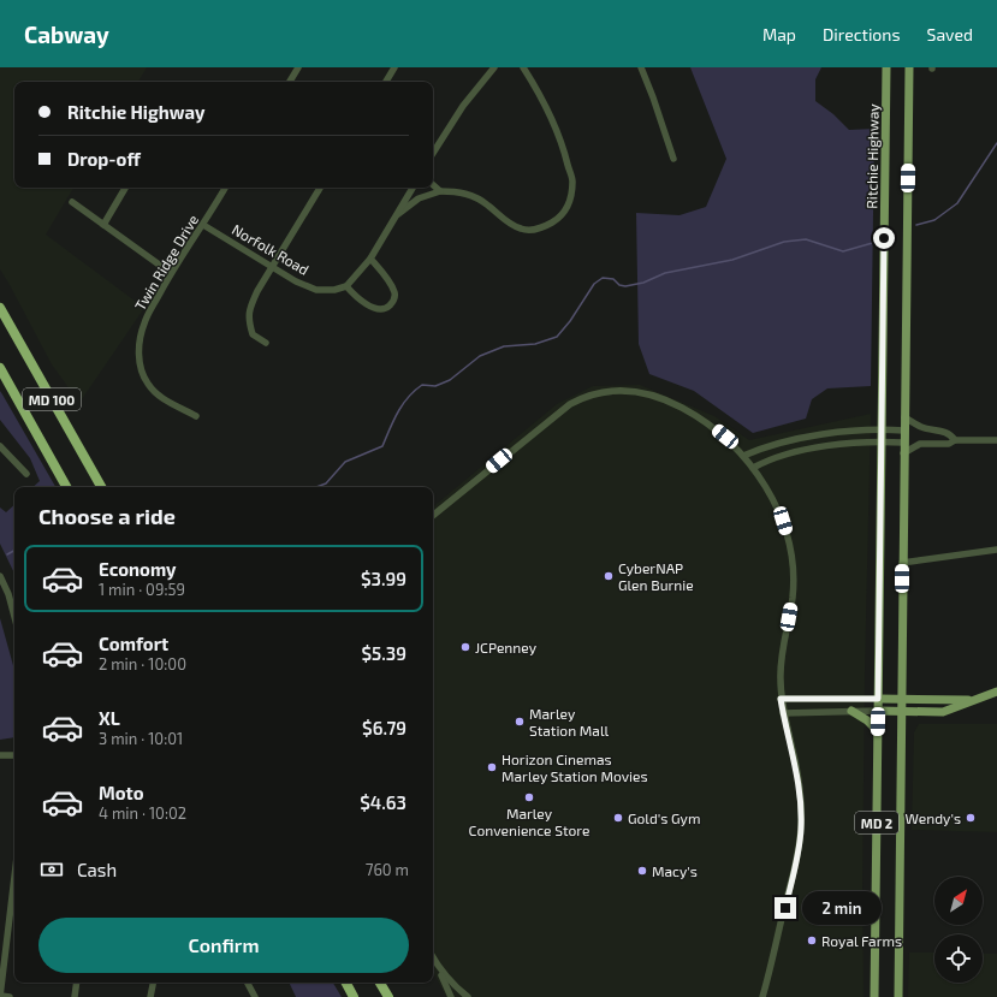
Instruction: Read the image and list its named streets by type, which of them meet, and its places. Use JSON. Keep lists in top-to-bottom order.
{
  "streets": {
    "highway": ["MD 100"],
    "main road": ["Ritchie Highway", "MD 2"],
    "street": ["Norfolk Road", "Twin Ridge Drive"]
  },
  "crossings": [
    ["Norfolk Road", "Twin Ridge Drive"]
  ],
  "places": [
    "CyberNAP Glen Burnie",
    "JCPenney",
    "Marley Station Mall",
    "Horizon Cinemas Marley Station Movies",
    "Marley Convenience Store",
    "Gold's Gym",
    "Wendy's",
    "Macy's",
    "Royal Farms"
  ],
  "north": "top right",
  "page": {
    "header": "Cabway",
    "nav": ["Map", "Directions", "Saved"],
    "banner": ["Ritchie Highway", "Drop-off"],
    "heading": "Choose a ride",
    "list": [
      {
        "name": "Economy",
        "note": "1 min · 09:59",
        "value": "$3.99"
      },
      {
        "name": "Comfort",
        "note": "2 min · 10:00",
        "value": "$5.39"
      },
      {
        "name": "XL",
        "note": "3 min · 10:01",
        "value": "$6.79"
      },
      {
        "name": "Moto",
        "note": "4 min · 10:02",
        "value": "$4.63"
      }
    ],
    "pay": ["Cash", "760 m"],
    "bubble": "2 min",
    "buttons": "Confirm"
  }
}
